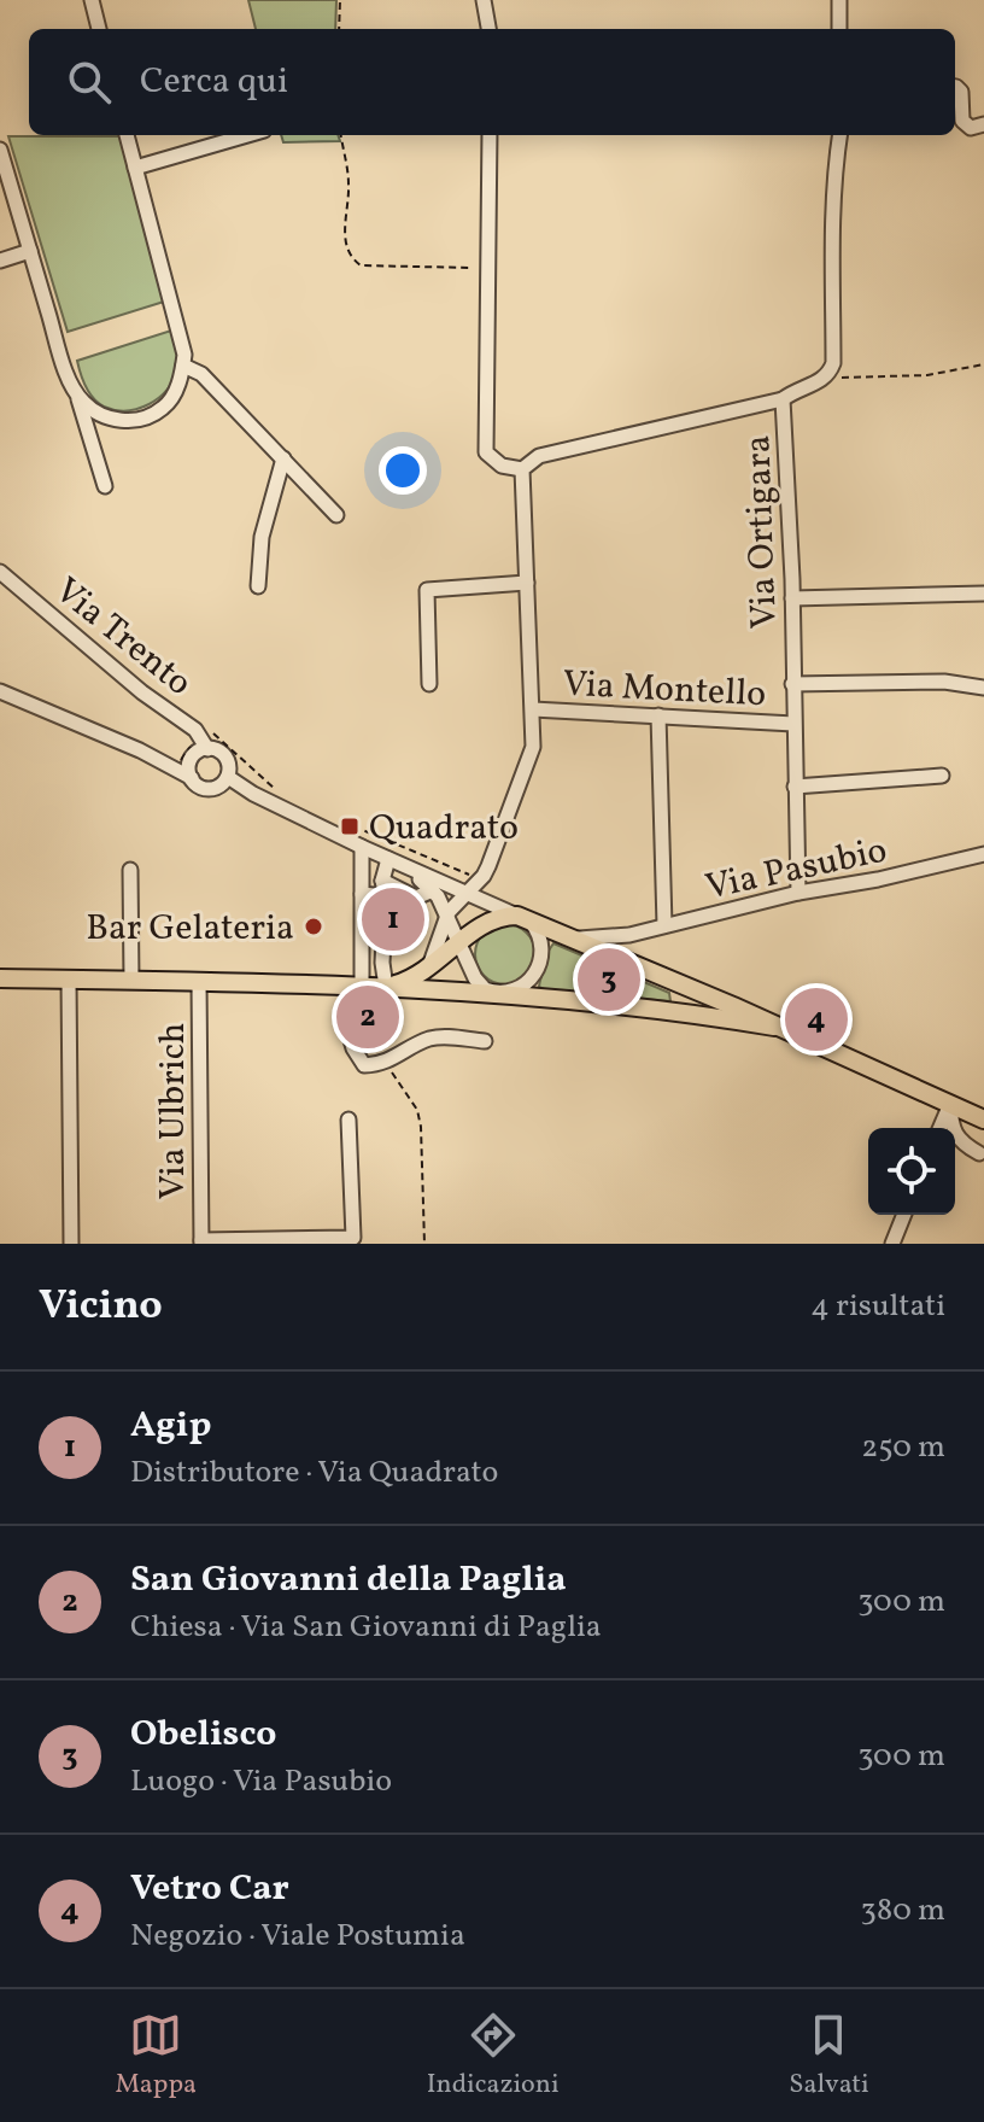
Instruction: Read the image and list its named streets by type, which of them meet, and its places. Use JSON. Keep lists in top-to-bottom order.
{
  "streets": {
    "street": [
      "Via Ortigara",
      "Via Trento",
      "Via Montello",
      "Via Pasubio",
      "Via Ulbrich"
    ]
  },
  "crossings": [
    ["Via Ortigara", "Via Montello"],
    ["Via Ortigara", "Via Pasubio"]
  ],
  "places": {
    "transit": ["Quadrato"],
    "other": ["Bar Gelateria"]
  },
  "page": {
    "search": "Cerca qui",
    "pins": [
      "1",
      "3",
      "2",
      "4"
    ],
    "heading": ["Vicino", "4 risultati"],
    "list": [
      {
        "mark": "1",
        "name": "Agip",
        "note": "Distributore · Via Quadrato",
        "value": "250 m"
      },
      {
        "mark": "2",
        "name": "San Giovanni della Paglia",
        "note": "Chiesa · Via San Giovanni di Paglia",
        "value": "300 m"
      },
      {
        "mark": "3",
        "name": "Obelisco",
        "note": "Luogo · Via Pasubio",
        "value": "300 m"
      },
      {
        "mark": "4",
        "name": "Vetro Car",
        "note": "Negozio · Viale Postumia",
        "value": "380 m"
      }
    ],
    "nav": ["Mappa", "Indicazioni", "Salvati"]
  }
}
